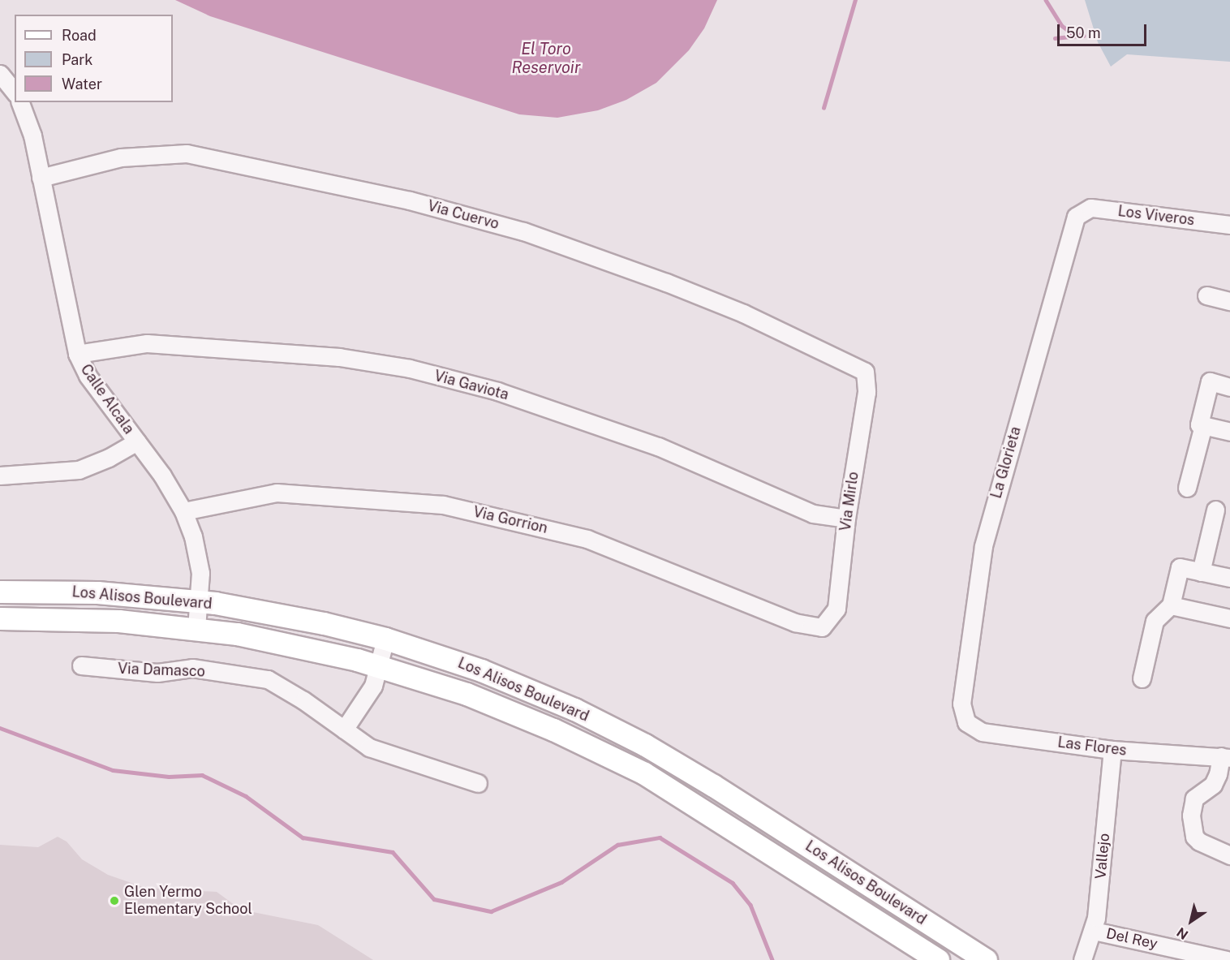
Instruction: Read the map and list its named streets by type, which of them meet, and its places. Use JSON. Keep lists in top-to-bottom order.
{
  "streets": {
    "main road": ["Los Alisos Boulevard"],
    "street": [
      "Via Cuervo",
      "Los Viveros",
      "Via Gaviota",
      "Calle Alcala",
      "La Glorieta",
      "Via Mirlo",
      "Via Gorrion",
      "Via Damasco",
      "Las Flores",
      "Vallejo",
      "Del Rey"
    ]
  },
  "crossings": [
    ["Via Cuervo", "Calle Alcala"],
    ["Via Cuervo", "Via Mirlo"],
    ["Los Viveros", "La Glorieta"],
    ["Via Gaviota", "Calle Alcala"],
    ["Via Gaviota", "Via Mirlo"],
    ["Calle Alcala", "Via Gorrion"],
    ["Calle Alcala", "Los Alisos Boulevard"],
    ["La Glorieta", "Las Flores"],
    ["Via Mirlo", "Via Gorrion"],
    ["Las Flores", "Vallejo"],
    ["Vallejo", "Del Rey"]
  ],
  "water": ["El Toro Reservoir"],
  "places": ["Glen Yermo Elementary School"],
  "legend": ["Road", "Park", "Water"],
  "scale_bar": "50 m",
  "north": "bottom left"
}
